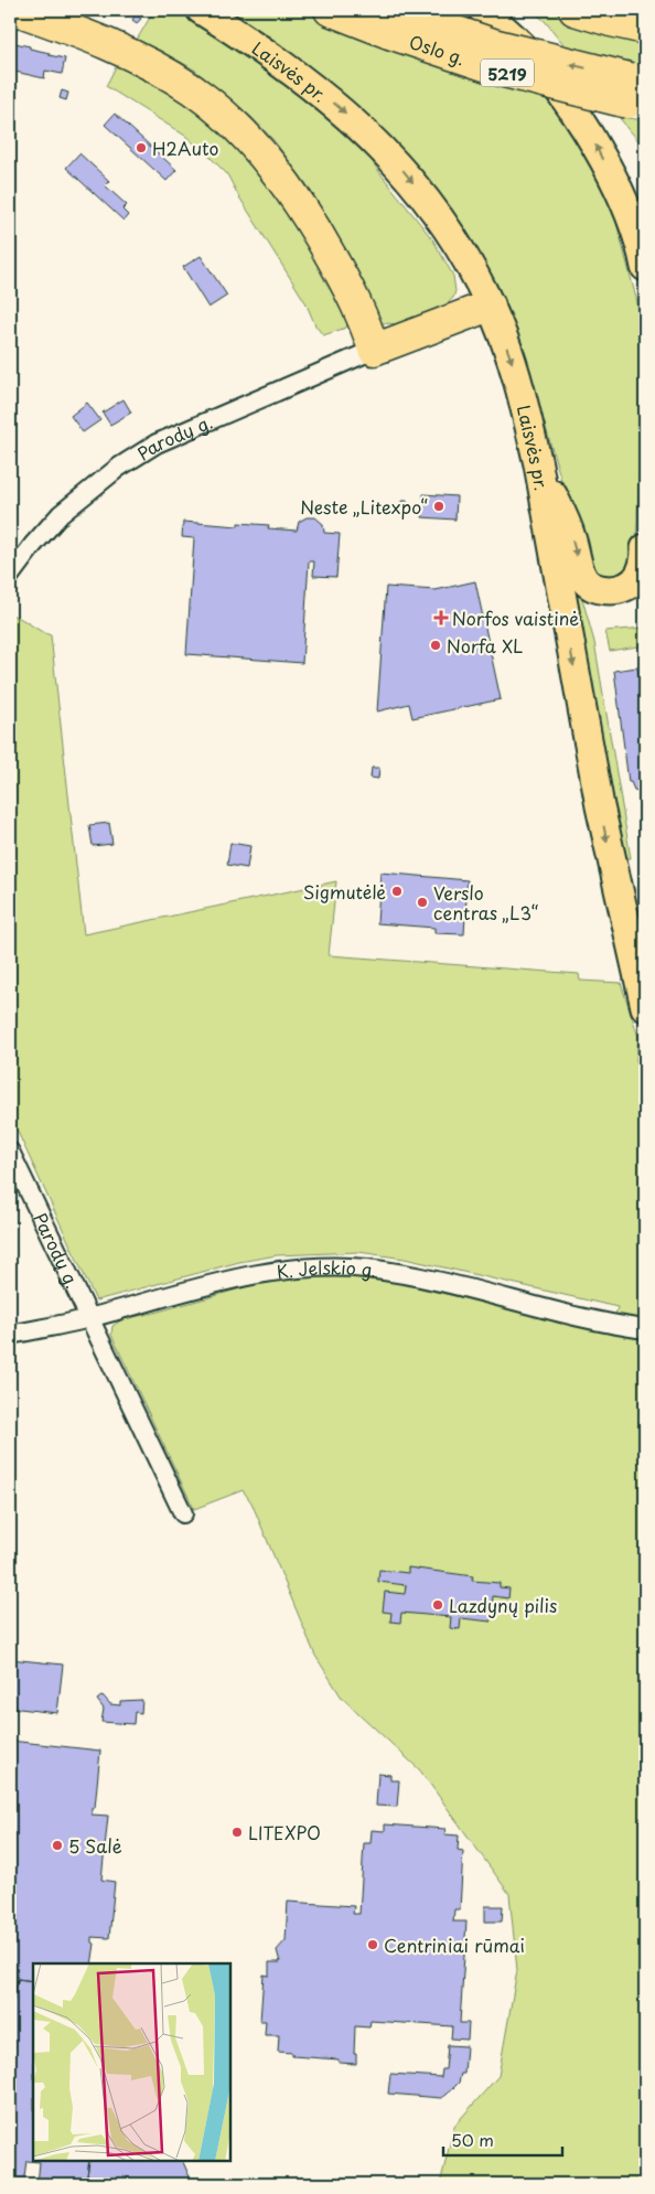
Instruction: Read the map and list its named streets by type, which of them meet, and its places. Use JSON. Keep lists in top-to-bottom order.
{
  "streets": {
    "highway": ["Oslo g.", "5219"],
    "main road": ["Laisvės pr."],
    "street": ["Parodų g.", "K. Jelskio g."]
  },
  "crossings": [
    ["Parodų g.", "K. Jelskio g."]
  ],
  "one_way": ["Laisvės pr."],
  "places": {
    "other": [
      "H2Auto",
      "Neste „Litexpo“",
      "Norfa XL",
      "Sigmutėlė",
      "Verslo centras „L3“",
      "Lazdynų pilis",
      "LITEXPO",
      "5 Salė",
      "Centriniai rūmai"
    ],
    "health": ["Norfos vaistinė"]
  },
  "scale_bar": "50 m"
}
